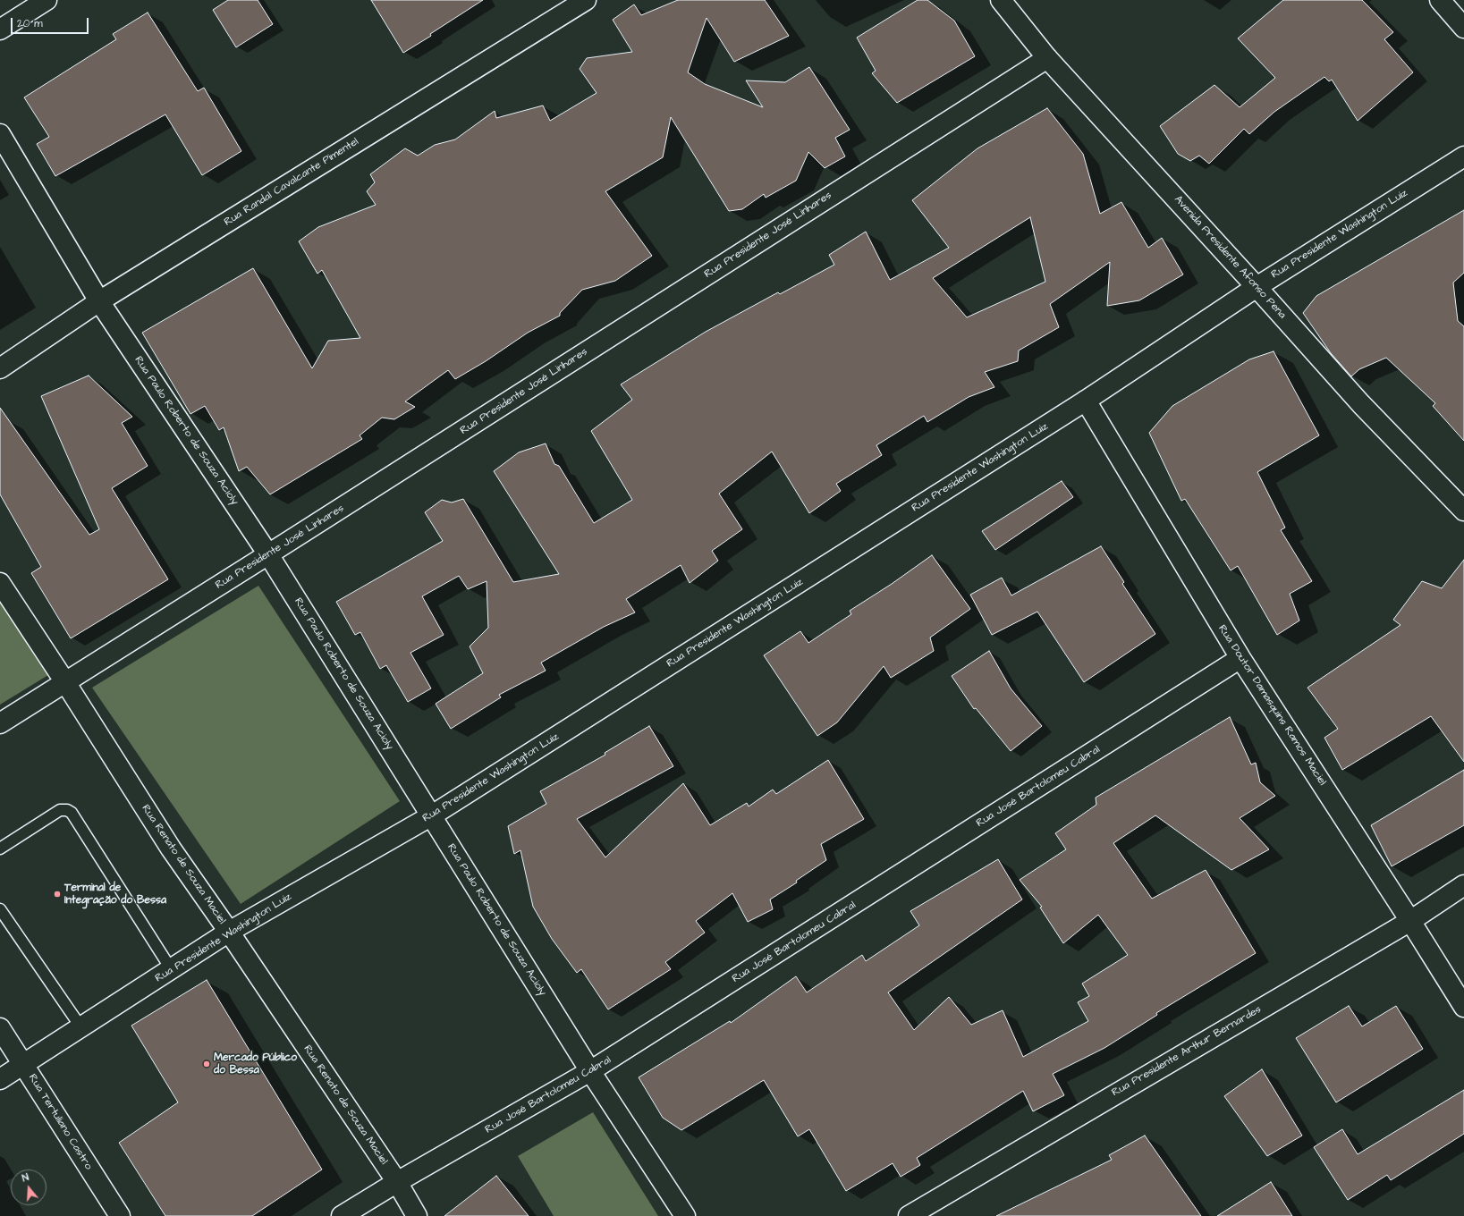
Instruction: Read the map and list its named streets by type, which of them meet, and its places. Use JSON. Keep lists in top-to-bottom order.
{
  "streets": {
    "street": [
      "Rua Randal Cavalcante Pimentel",
      "Rua Presidente Washington Luiz",
      "Rua Presidente José Linhares",
      "Avenida Presidente Afonso Pena",
      "Rua Paulo Roberto de Souza Acioly",
      "Rua Doutor Damasquins Ramos Maciel",
      "Rua José Bartolomeu Cabral",
      "Rua Renato de Souza Maciel",
      "Rua Presidente Arthur Bernardes",
      "Rua Tertuliano Castro"
    ]
  },
  "crossings": [
    ["Rua Randal Cavalcante Pimentel", "Rua Paulo Roberto de Souza Acioly"],
    ["Rua Presidente Washington Luiz", "Avenida Presidente Afonso Pena"],
    ["Rua Presidente Washington Luiz", "Rua Paulo Roberto de Souza Acioly"],
    ["Rua Presidente Washington Luiz", "Rua Doutor Damasquins Ramos Maciel"],
    ["Rua Presidente Washington Luiz", "Rua Renato de Souza Maciel"],
    ["Rua Presidente Washington Luiz", "Rua Tertuliano Castro"],
    ["Rua Presidente José Linhares", "Avenida Presidente Afonso Pena"],
    ["Rua Presidente José Linhares", "Rua Paulo Roberto de Souza Acioly"],
    ["Rua Presidente José Linhares", "Rua Renato de Souza Maciel"],
    ["Rua Paulo Roberto de Souza Acioly", "Rua José Bartolomeu Cabral"],
    ["Rua Doutor Damasquins Ramos Maciel", "Rua José Bartolomeu Cabral"],
    ["Rua Doutor Damasquins Ramos Maciel", "Rua Presidente Arthur Bernardes"],
    ["Rua José Bartolomeu Cabral", "Rua Renato de Souza Maciel"]
  ],
  "places": ["Terminal de Integração do Bessa", "Mercado Público do Bessa"],
  "scale_bar": "20 m",
  "north": "top"
}
